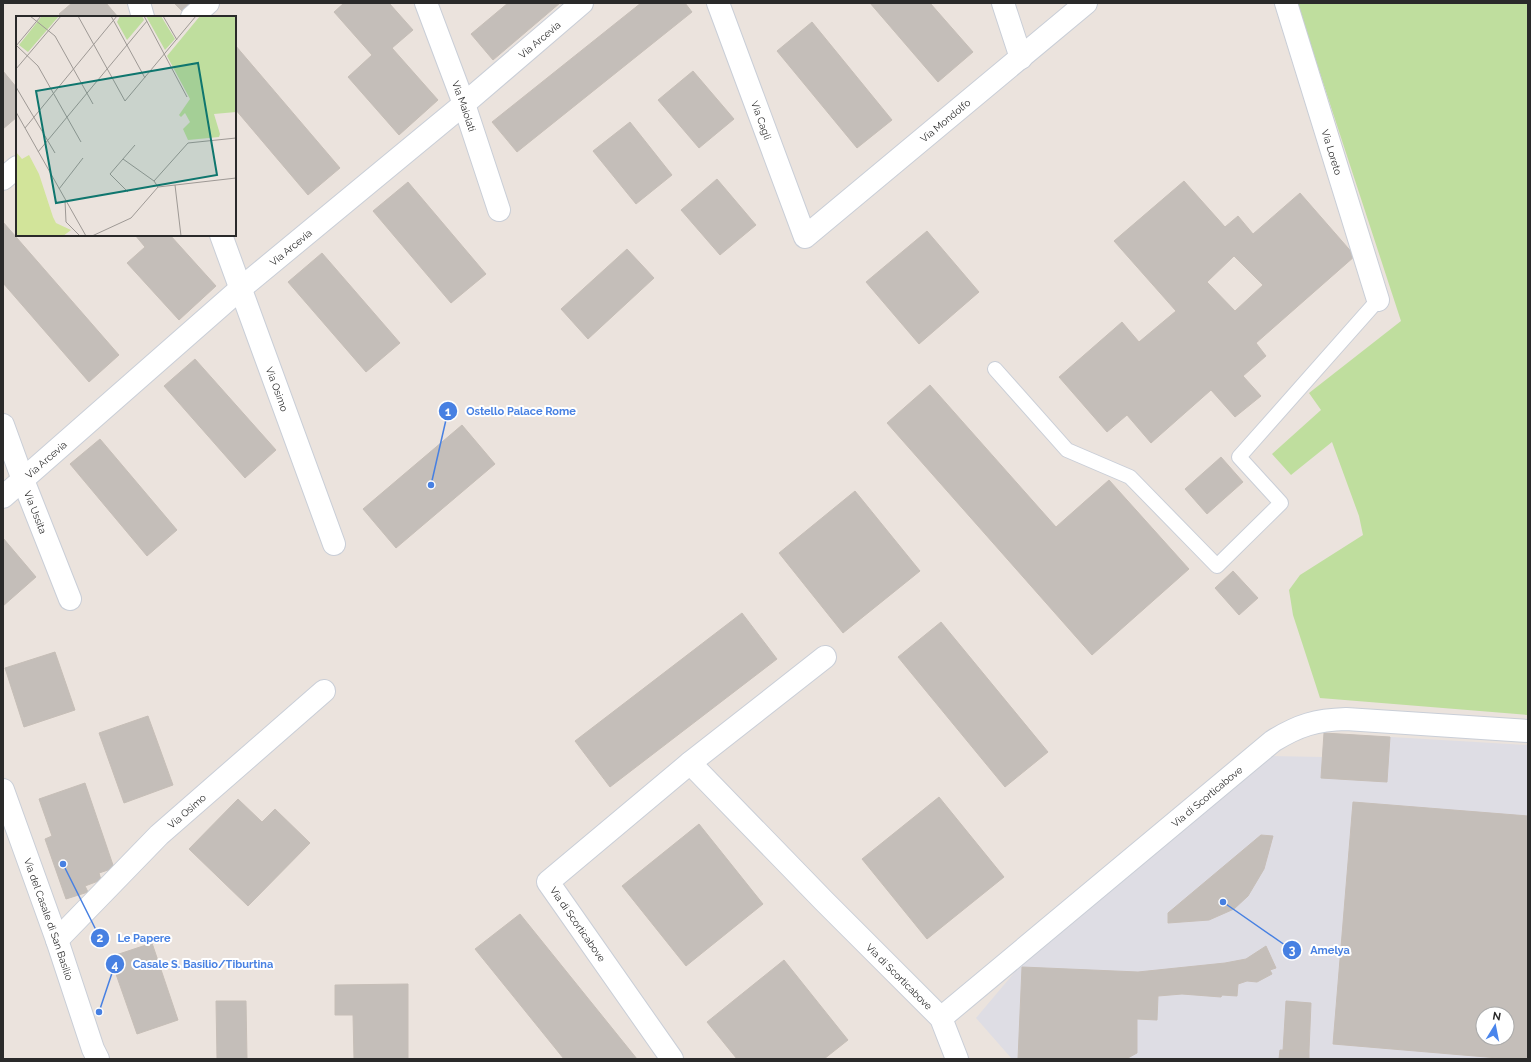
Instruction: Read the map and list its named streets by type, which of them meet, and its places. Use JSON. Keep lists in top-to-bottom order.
{
  "streets": {
    "street": [
      "Via Arcevia",
      "Via Maiolati",
      "Via Cagli",
      "Via Mondolfo",
      "Via Loreto",
      "Via Osimo",
      "Via Ussita",
      "Via di Scorticabove",
      "Via del Casale di San Basilio"
    ]
  },
  "crossings": [
    ["Via Arcevia", "Via Maiolati"],
    ["Via Arcevia", "Via Osimo"],
    ["Via Arcevia", "Via Ussita"],
    ["Via Cagli", "Via Mondolfo"],
    ["Via Osimo", "Via del Casale di San Basilio"]
  ],
  "places": [
    "Ostello Palace Rome",
    "Le Papere",
    "Amelya",
    "Casale S. Basilio/Tiburtina"
  ],
  "north": "top"
}
